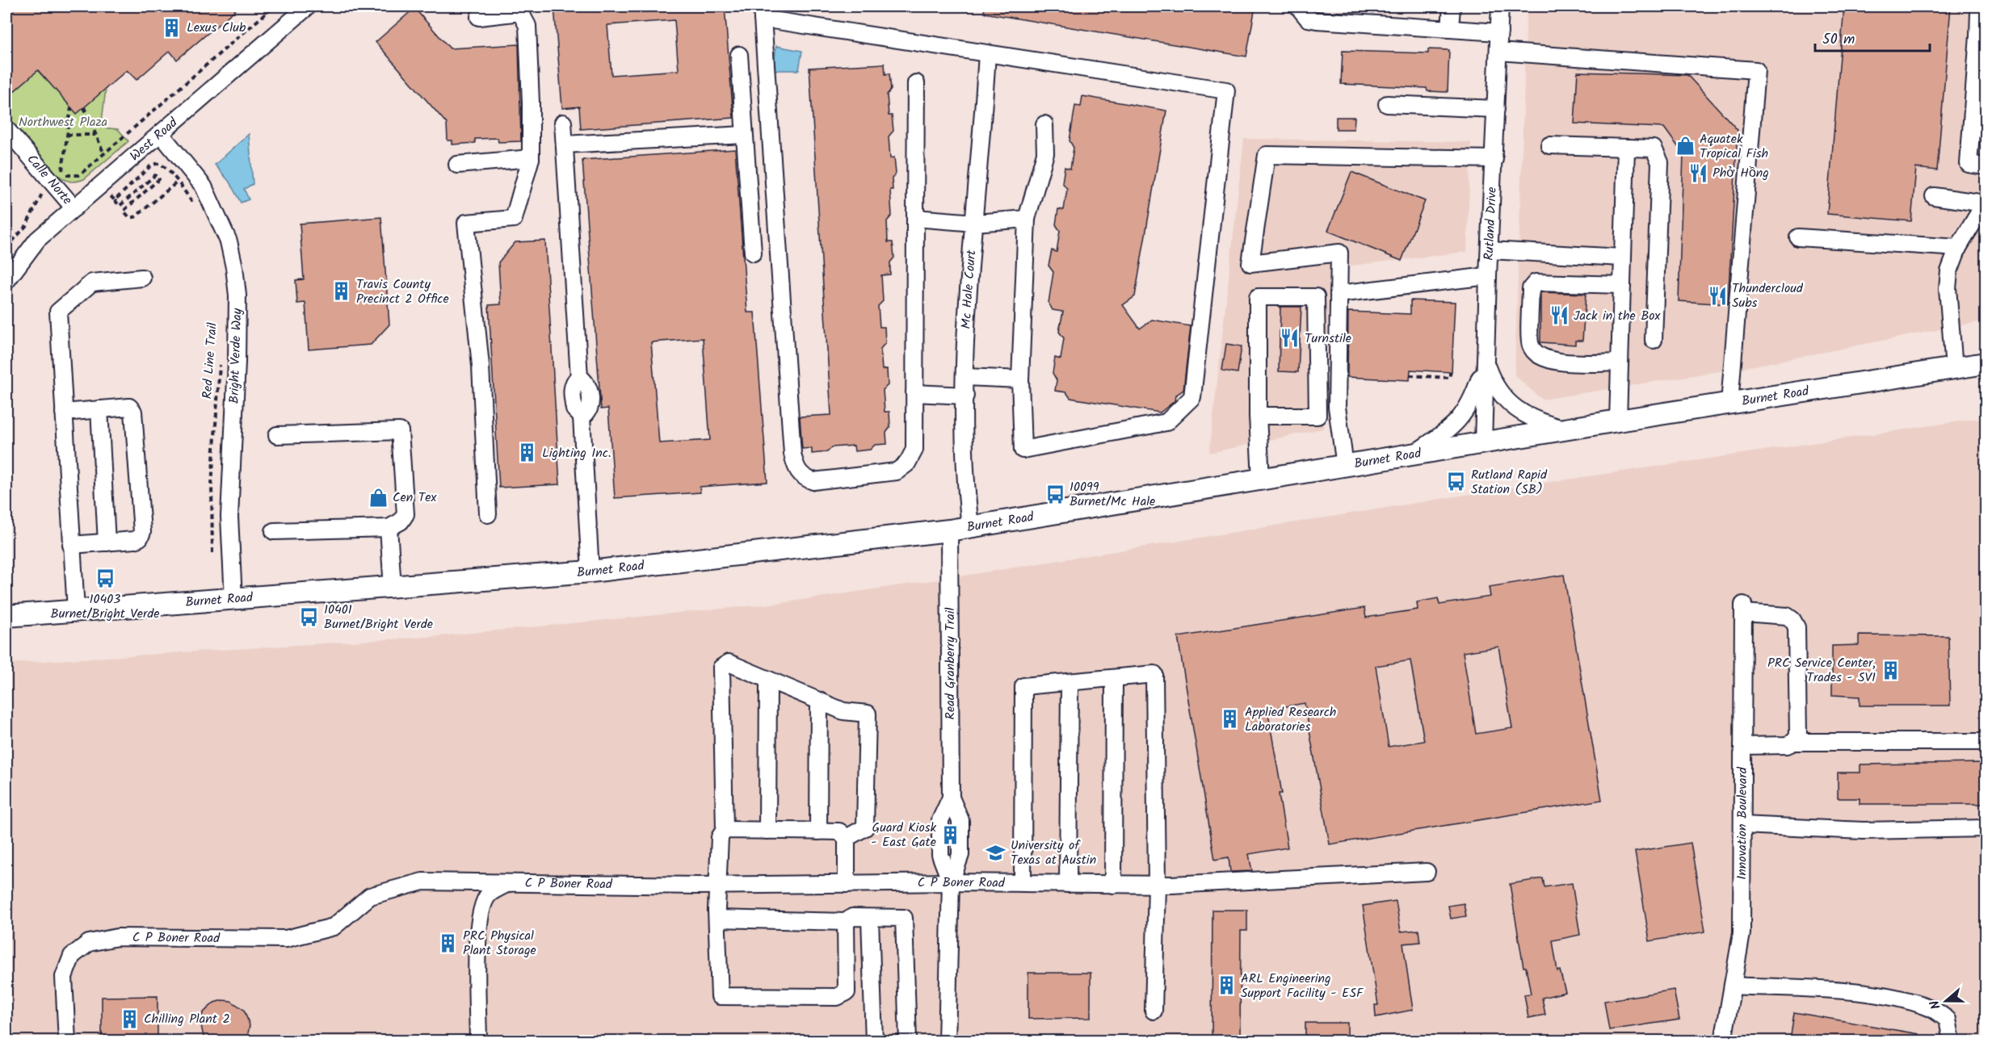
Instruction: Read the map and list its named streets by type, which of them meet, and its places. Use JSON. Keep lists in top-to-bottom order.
{
  "streets": {
    "main road": ["Burnet Road"],
    "street": [
      "West Road",
      "Calle Norte",
      "Rutland Drive",
      "Mc Hale Court",
      "Bright Verde Way",
      "Read Granberry Trail",
      "Innovation Boulevard",
      "C P Boner Road"
    ],
    "path": ["Red Line Trail"]
  },
  "crossings": [
    ["West Road", "Calle Norte"],
    ["West Road", "Bright Verde Way"],
    ["Rutland Drive", "Burnet Road"],
    ["Mc Hale Court", "Burnet Road"],
    ["Bright Verde Way", "Burnet Road"],
    ["Burnet Road", "Read Granberry Trail"],
    ["Read Granberry Trail", "C P Boner Road"]
  ],
  "parks": ["Northwest Plaza"],
  "places": {
    "building": [
      "Lexus Club",
      "Travis County Precinct 2 Office",
      "Lighting Inc.",
      "PRC Service Center, Trades - SV1",
      "Applied Research Laboratories",
      "Guard Kiosk - East Gate",
      "PRC Physical Plant Storage",
      "ARL Engineering Support Facility - ESF",
      "Chilling Plant 2"
    ],
    "shop": ["Aquatek Tropical Fish", "Cen Tex"],
    "restaurant": [
      "Phở Hồng",
      "Thundercloud Subs",
      "Jack in the Box",
      "Turnstile"
    ],
    "bus stop": [
      "Rutland Rapid Station (SB)",
      "10099 Burnet/Mc Hale",
      "10403 Burnet/Bright Verde",
      "10401 Burnet/Bright Verde"
    ],
    "school or university": ["University of Texas at Austin"]
  },
  "scale_bar": "50 m",
  "north": "left"
}
